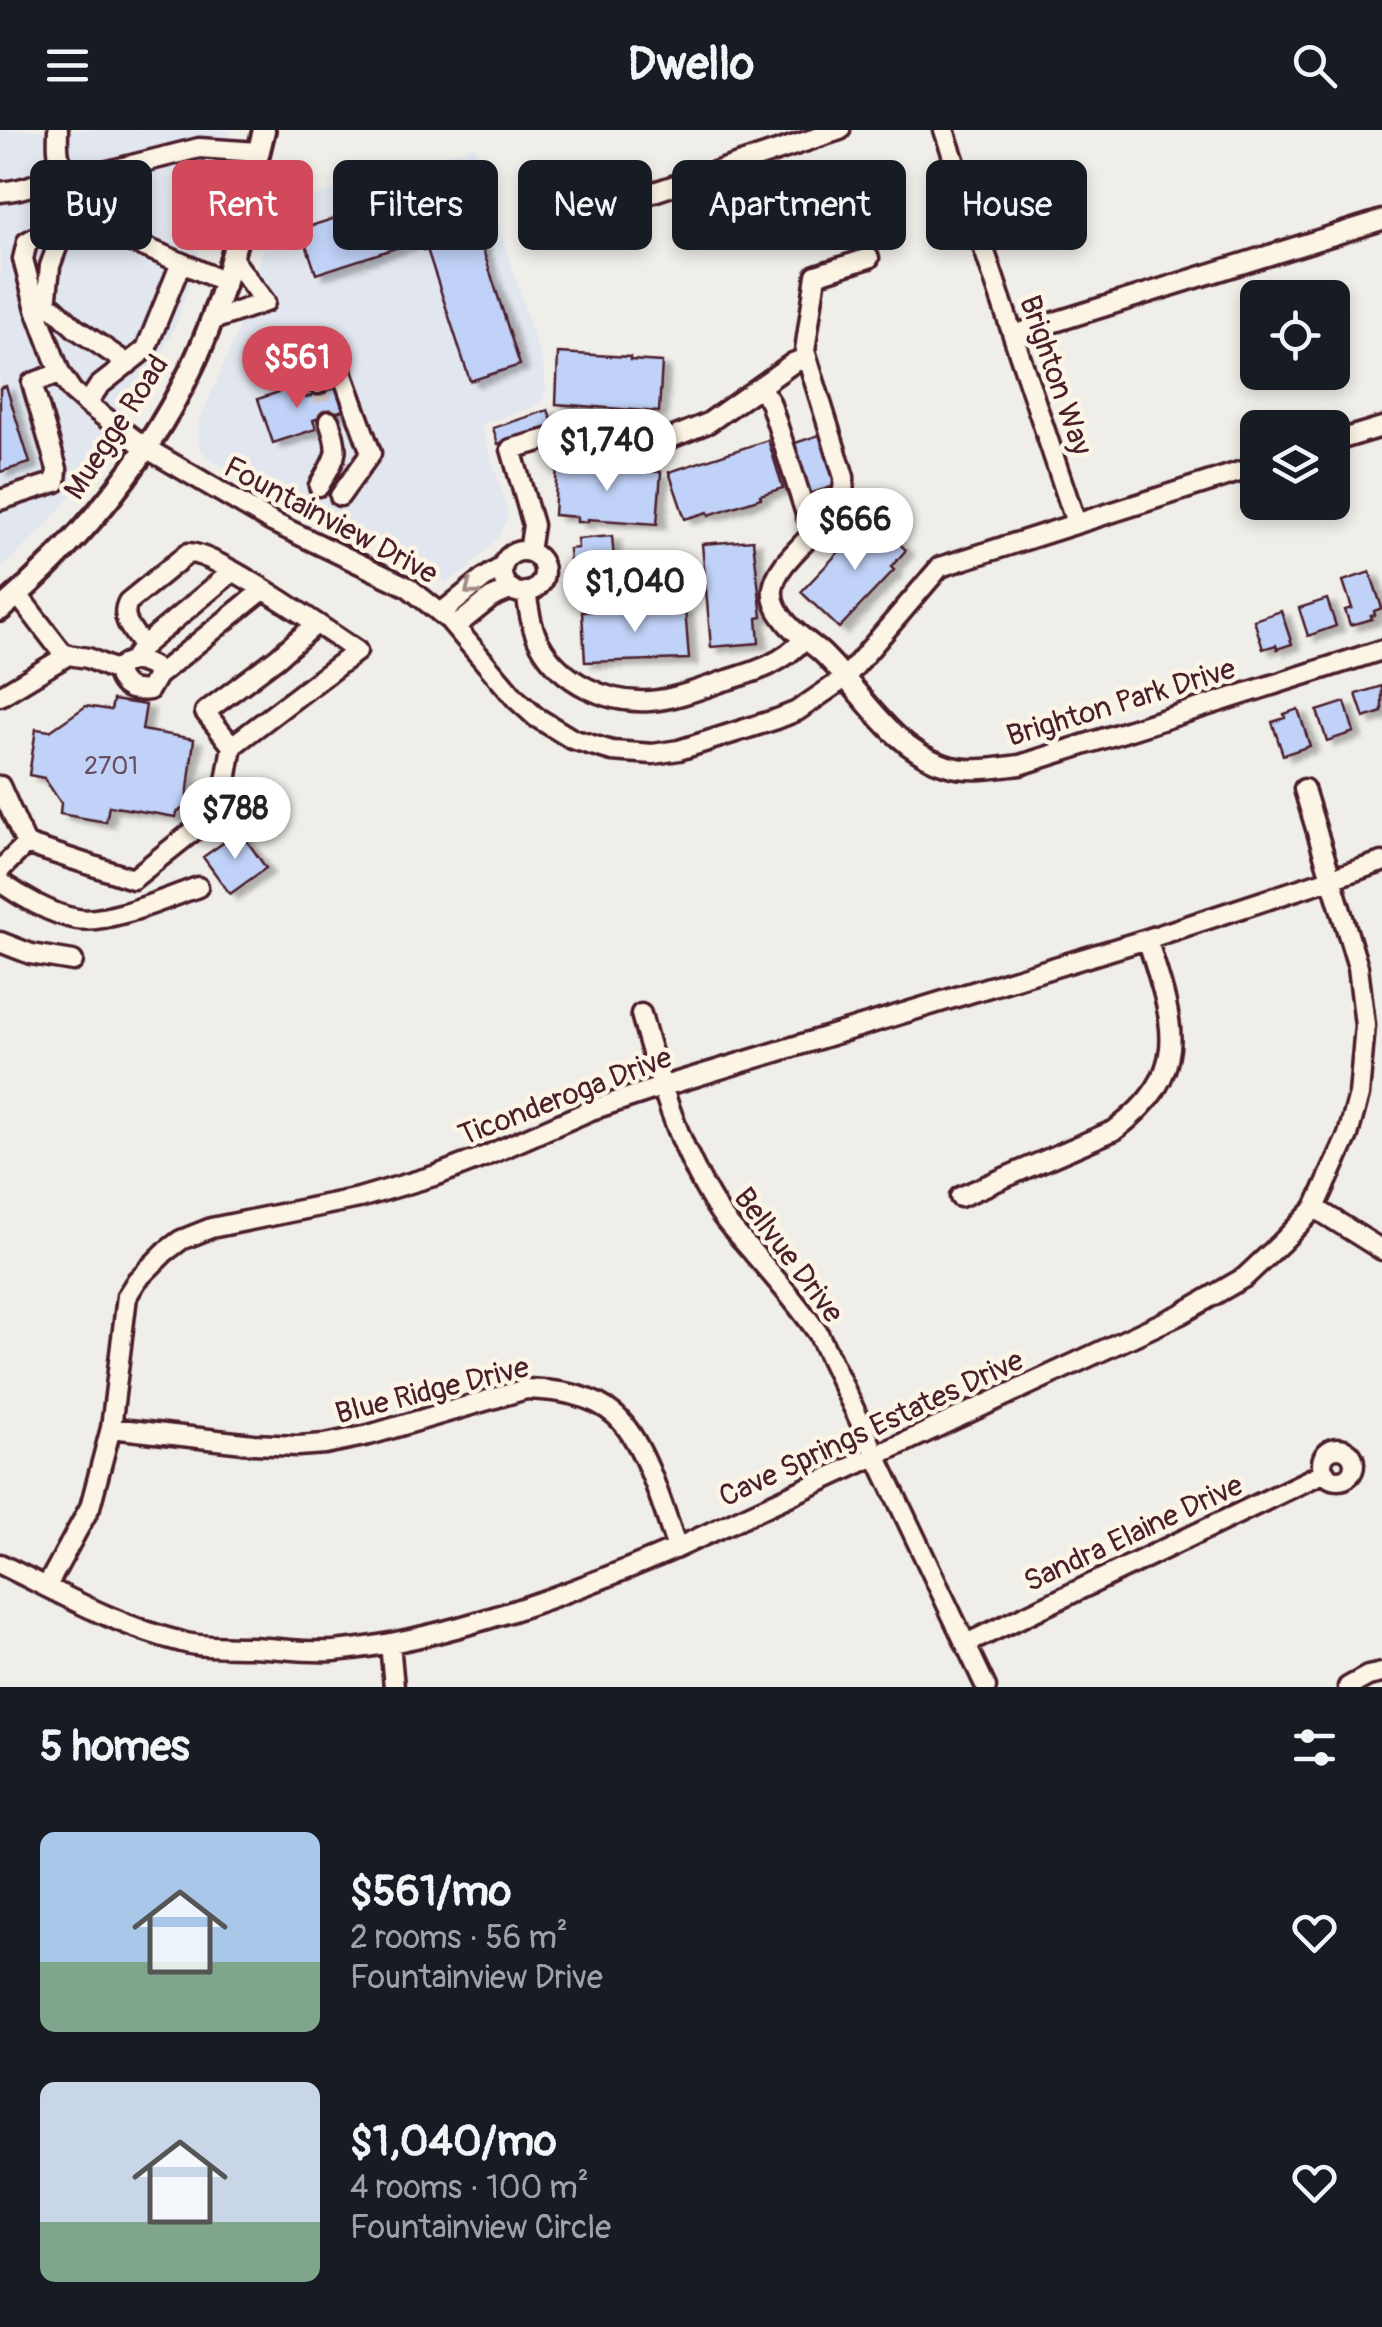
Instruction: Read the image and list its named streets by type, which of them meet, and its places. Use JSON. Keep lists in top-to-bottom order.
{
  "streets": {
    "main road": ["Muegge Road"],
    "street": [
      "Brighton Way",
      "Fountainview Drive",
      "Brighton Park Drive",
      "Ticonderoga Drive",
      "Bellvue Drive",
      "Blue Ridge Drive",
      "Cave Springs Estates Drive",
      "Sandra Elaine Drive"
    ]
  },
  "crossings": [
    ["Brighton Way", "Fountainview Drive"],
    ["Muegge Road", "Fountainview Drive"],
    ["Fountainview Drive", "Brighton Park Drive"],
    ["Ticonderoga Drive", "Bellvue Drive"],
    ["Ticonderoga Drive", "Blue Ridge Drive"],
    ["Ticonderoga Drive", "Cave Springs Estates Drive"],
    ["Bellvue Drive", "Cave Springs Estates Drive"],
    ["Bellvue Drive", "Sandra Elaine Drive"],
    ["Blue Ridge Drive", "Cave Springs Estates Drive"]
  ],
  "house_numbers": ["2701"],
  "page": {
    "header": "Dwello",
    "chip": [
      "Buy",
      "Rent",
      "Filters",
      "New",
      "Apartment",
      "House"
    ],
    "price": [
      "$561",
      "$1,740",
      "$666",
      "$1,040",
      "$788"
    ],
    "heading": "5 homes",
    "list": [
      {
        "name": "$561/mo",
        "note": "2 rooms · 56 m² · Fountainview Drive"
      },
      {
        "name": "$1,040/mo",
        "note": "4 rooms · 100 m² · Fountainview Circle"
      }
    ]
  }
}
